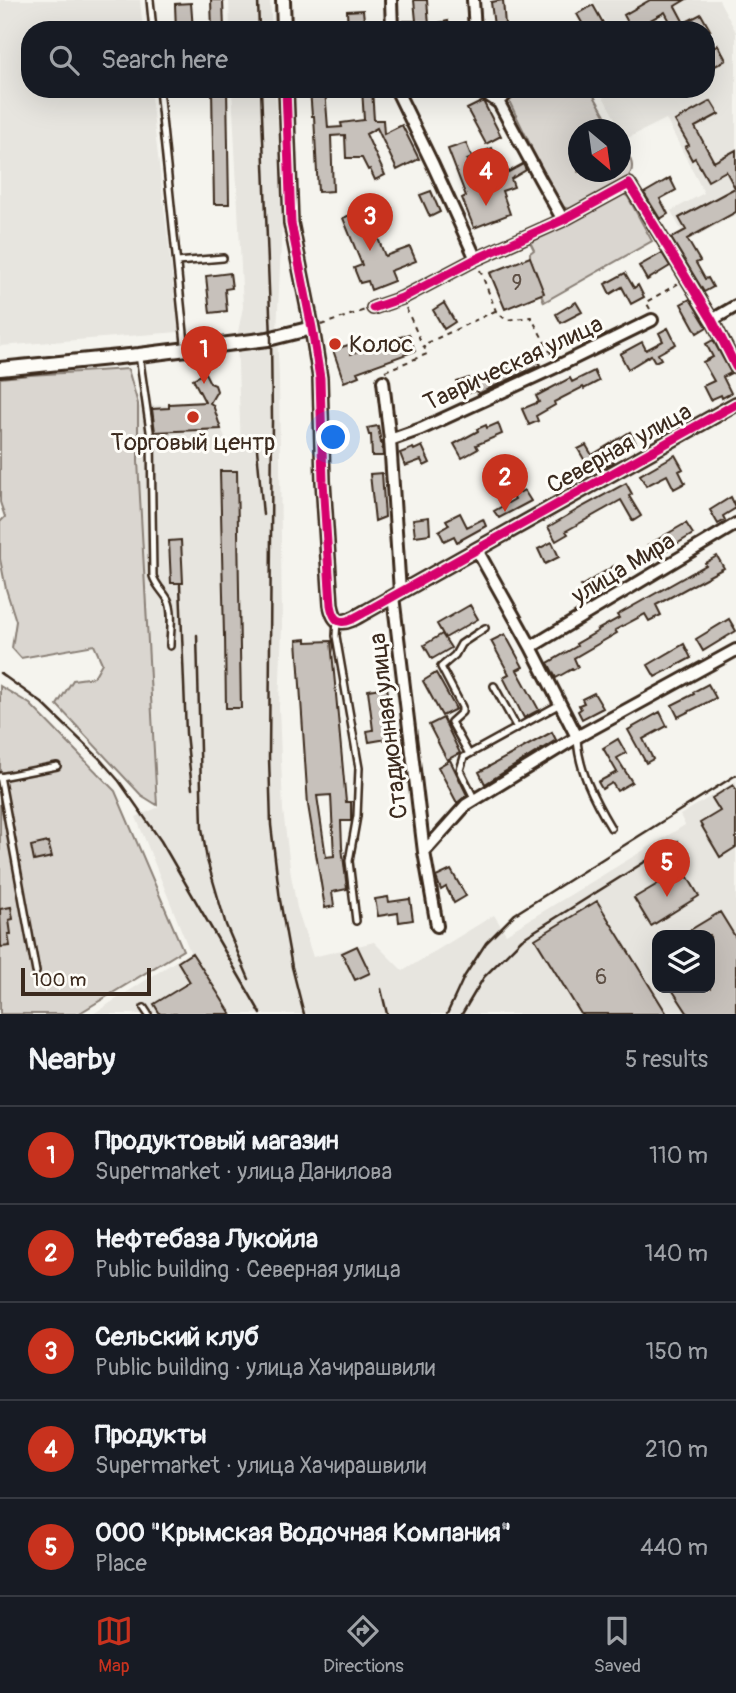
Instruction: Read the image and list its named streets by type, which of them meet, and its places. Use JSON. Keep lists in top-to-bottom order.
{
  "streets": {
    "street": [
      "Таврическая улица",
      "Северная улица",
      "улица Мира",
      "Стадионная улица"
    ]
  },
  "crossings": [
    ["Таврическая улица", "Стадионная улица"],
    ["Северная улица", "Стадионная улица"]
  ],
  "places": ["Колос", "Торговый центр"],
  "house_numbers": ["9", "6"],
  "scale_bar": "100 m",
  "north": "bottom right",
  "page": {
    "search": "Search here",
    "pins": [
      "4",
      "3",
      "1",
      "2",
      "5"
    ],
    "scale": "100 m",
    "heading": ["Nearby", "5 results"],
    "list": [
      {
        "mark": "1",
        "name": "Продуктовый магазин",
        "note": "Supermarket · улица Данилова",
        "value": "110 m"
      },
      {
        "mark": "2",
        "name": "Нефтебаза Лукойла",
        "note": "Public building · Северная улица",
        "value": "140 m"
      },
      {
        "mark": "3",
        "name": "Сельский клуб",
        "note": "Public building · улица Хачирашвили",
        "value": "150 m"
      },
      {
        "mark": "4",
        "name": "Продукты",
        "note": "Supermarket · улица Хачирашвили",
        "value": "210 m"
      },
      {
        "mark": "5",
        "name": "ООО \"Крымская Водочная Компания\"",
        "note": "Place",
        "value": "440 m"
      }
    ],
    "nav": ["Map", "Directions", "Saved"]
  }
}
